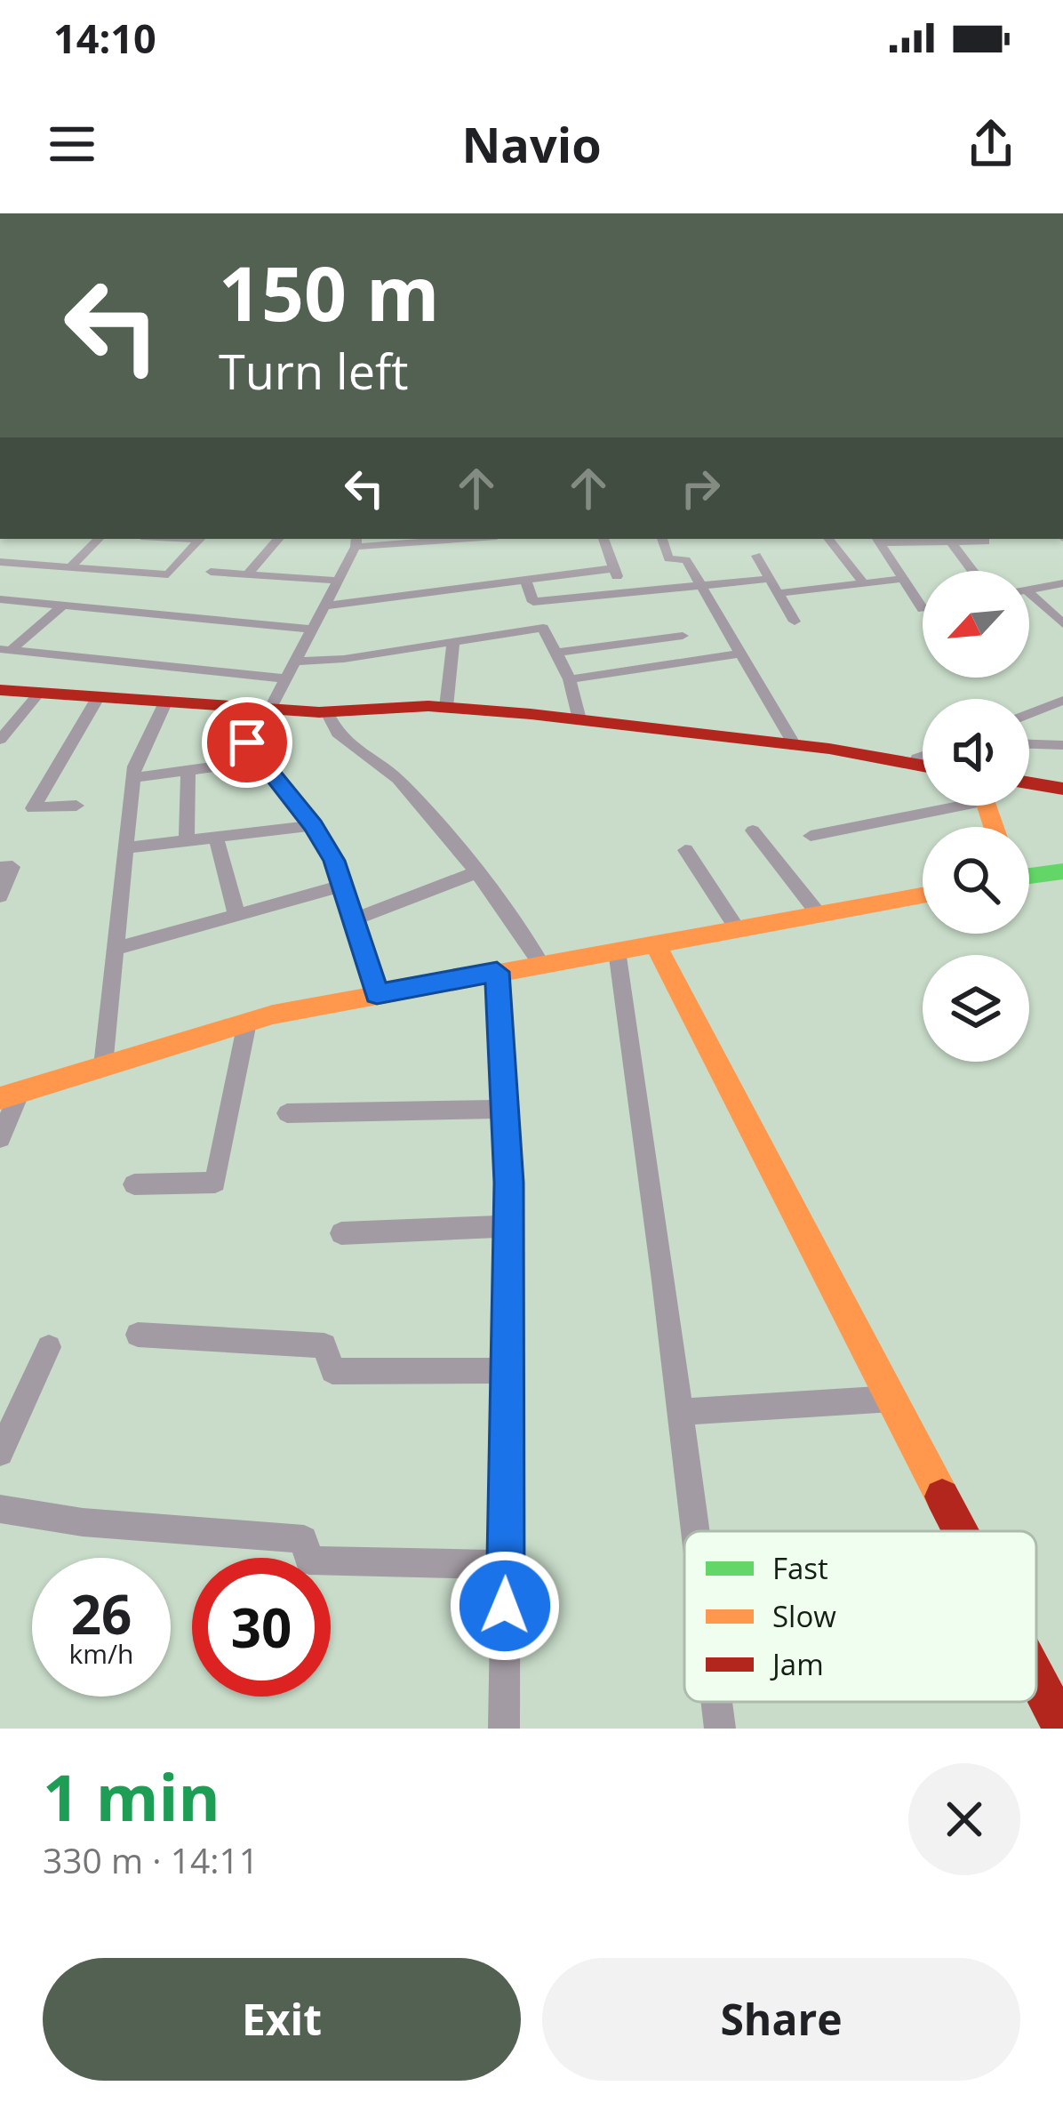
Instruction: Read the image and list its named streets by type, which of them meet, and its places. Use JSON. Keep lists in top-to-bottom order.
{
  "legend": ["Fast", "Slow", "Jam"],
  "north": "bottom left",
  "page": {
    "status": "14:10",
    "header": "Navio",
    "turn": ["150 m", "Turn left"],
    "speed": "26 km/h",
    "limit": "30",
    "heading": ["1 min", "330 m · 14:11"],
    "buttons": ["Exit", "Share"]
  }
}
